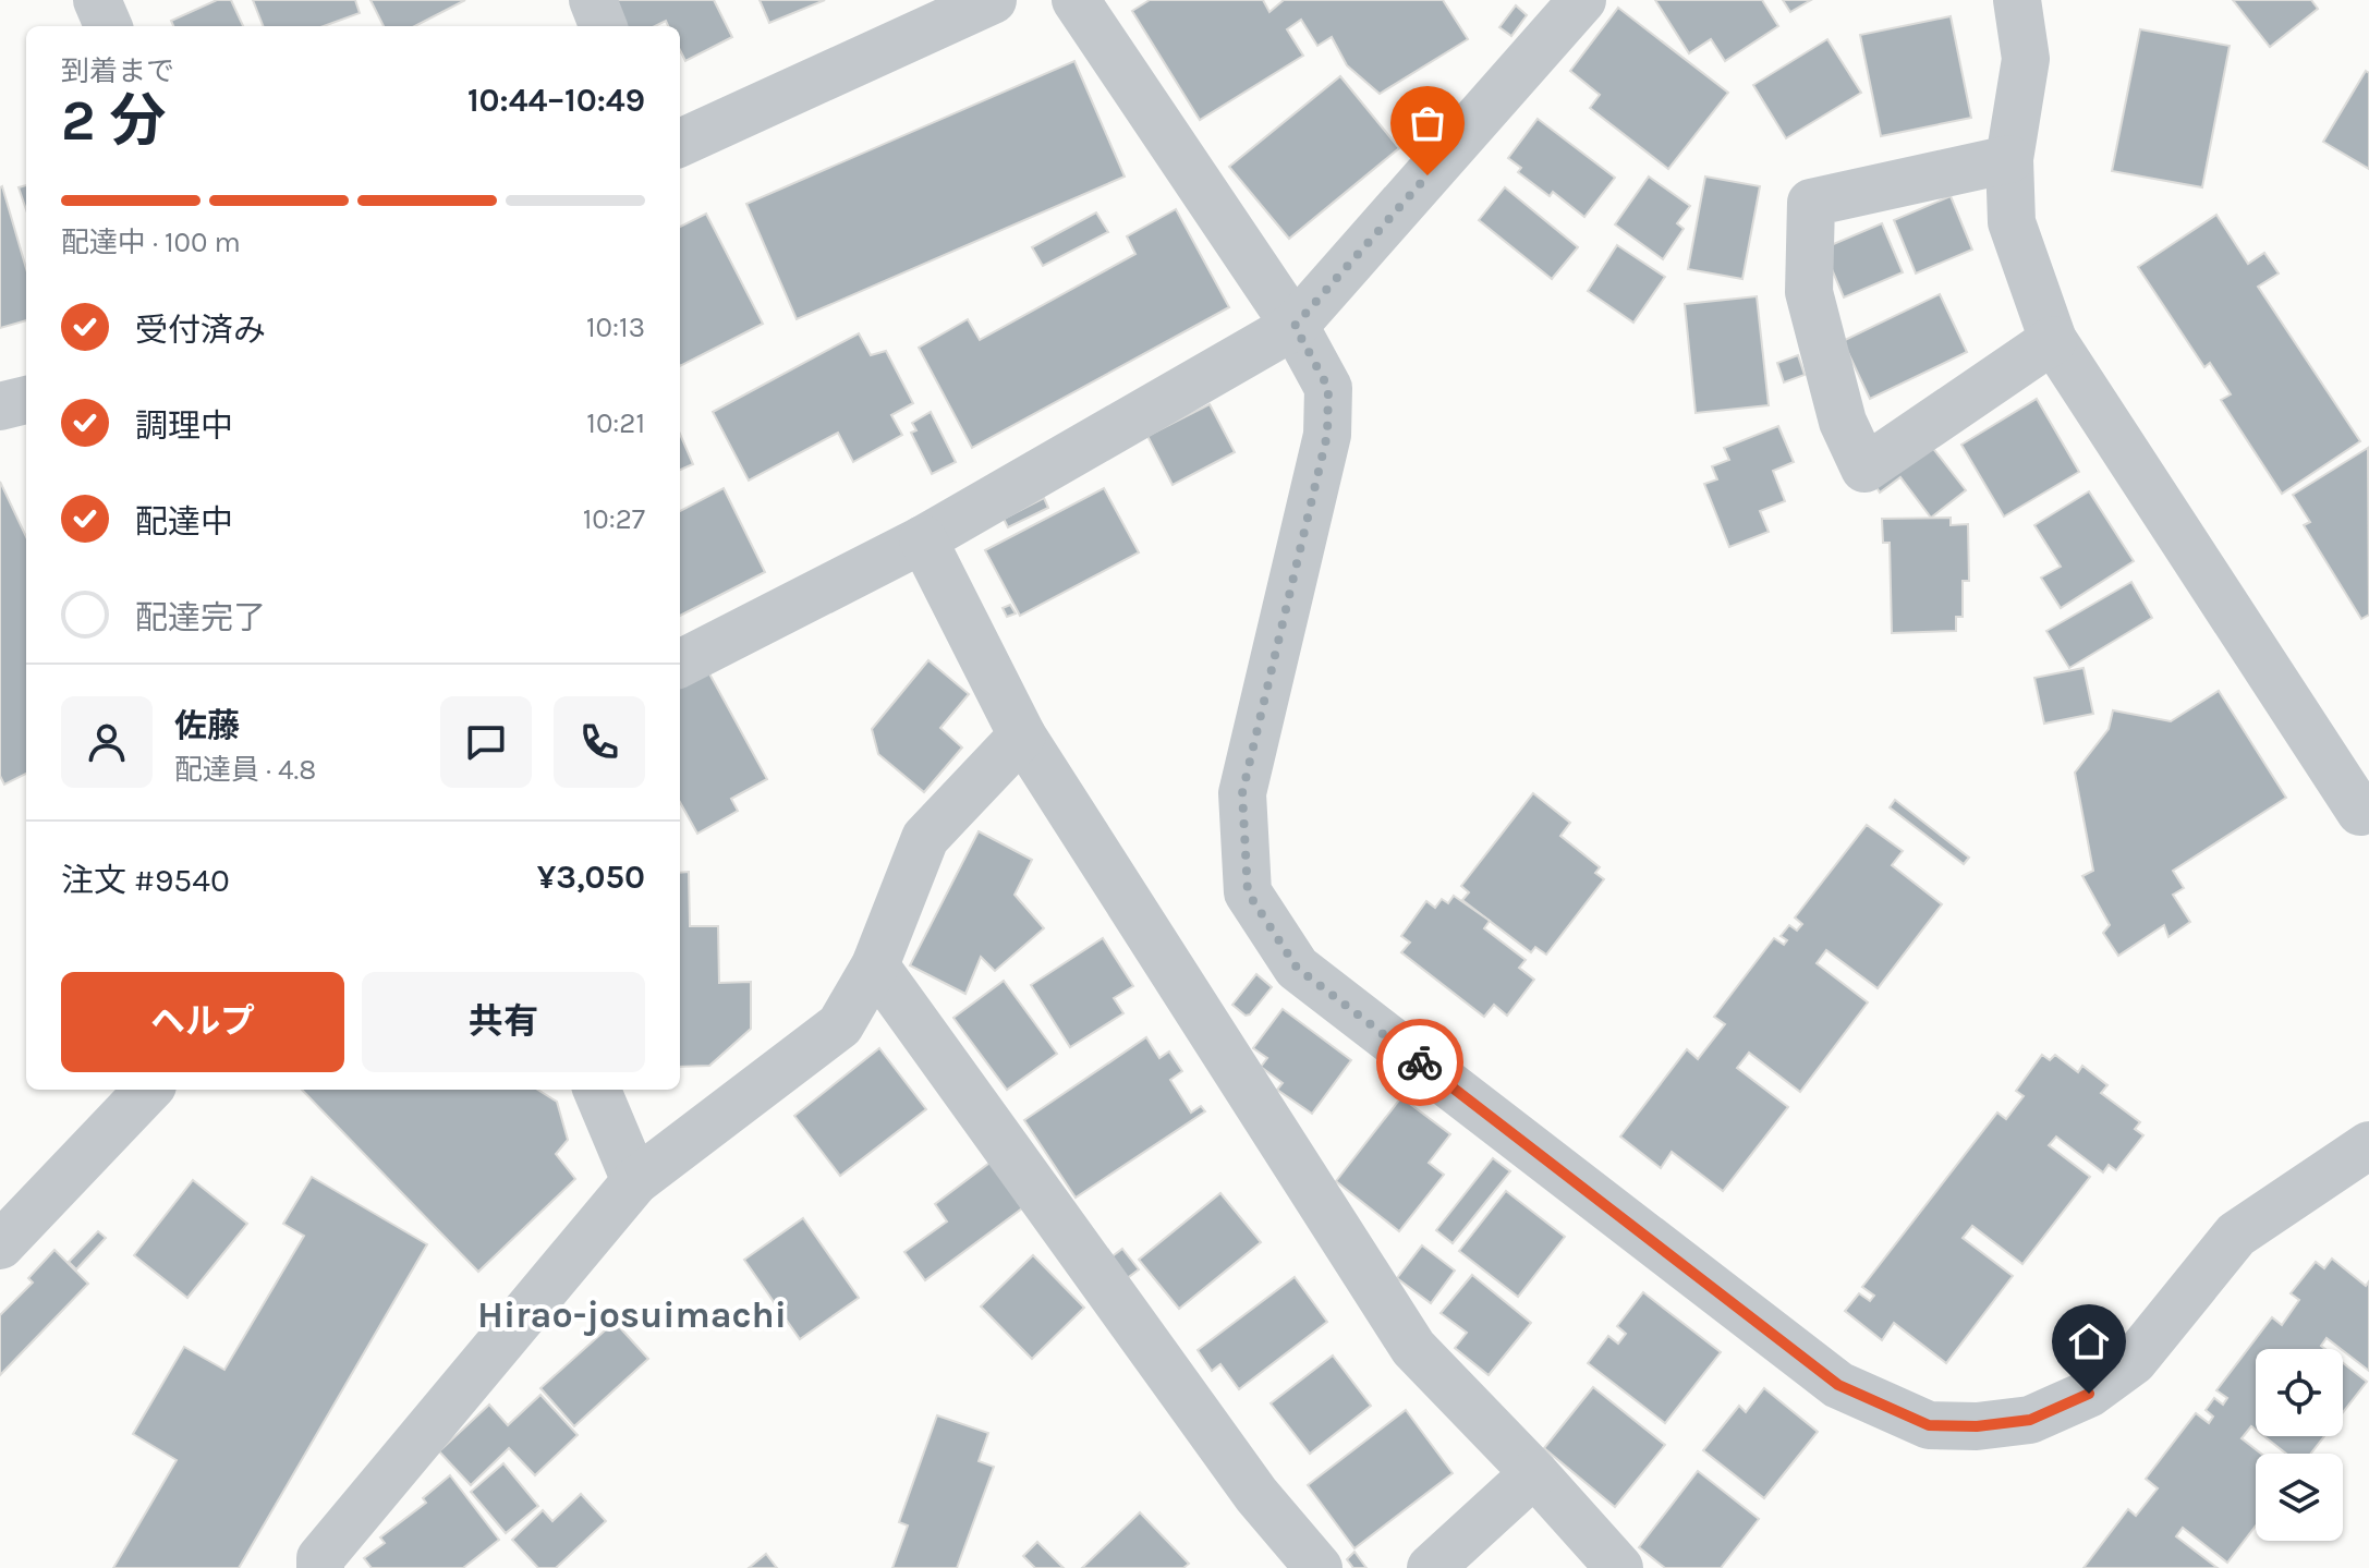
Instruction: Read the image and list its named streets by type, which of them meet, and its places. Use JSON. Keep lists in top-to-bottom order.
{
  "districts": ["Hirao-josuimachi"],
  "page": {
    "heading": ["2 分", "到着まで", "10:44–10:49"],
    "panel": [
      "佐藤",
      "配達員 · 4.8",
      "注文 #9540",
      "¥3,050"
    ],
    "bar": "配達中 · 100 m",
    "list": [
      ["受付済み", "10:13"],
      ["調理中", "10:21"],
      ["配達中", "10:27"],
      "配達完了"
    ],
    "buttons": ["ヘルプ", "共有"]
  }
}
